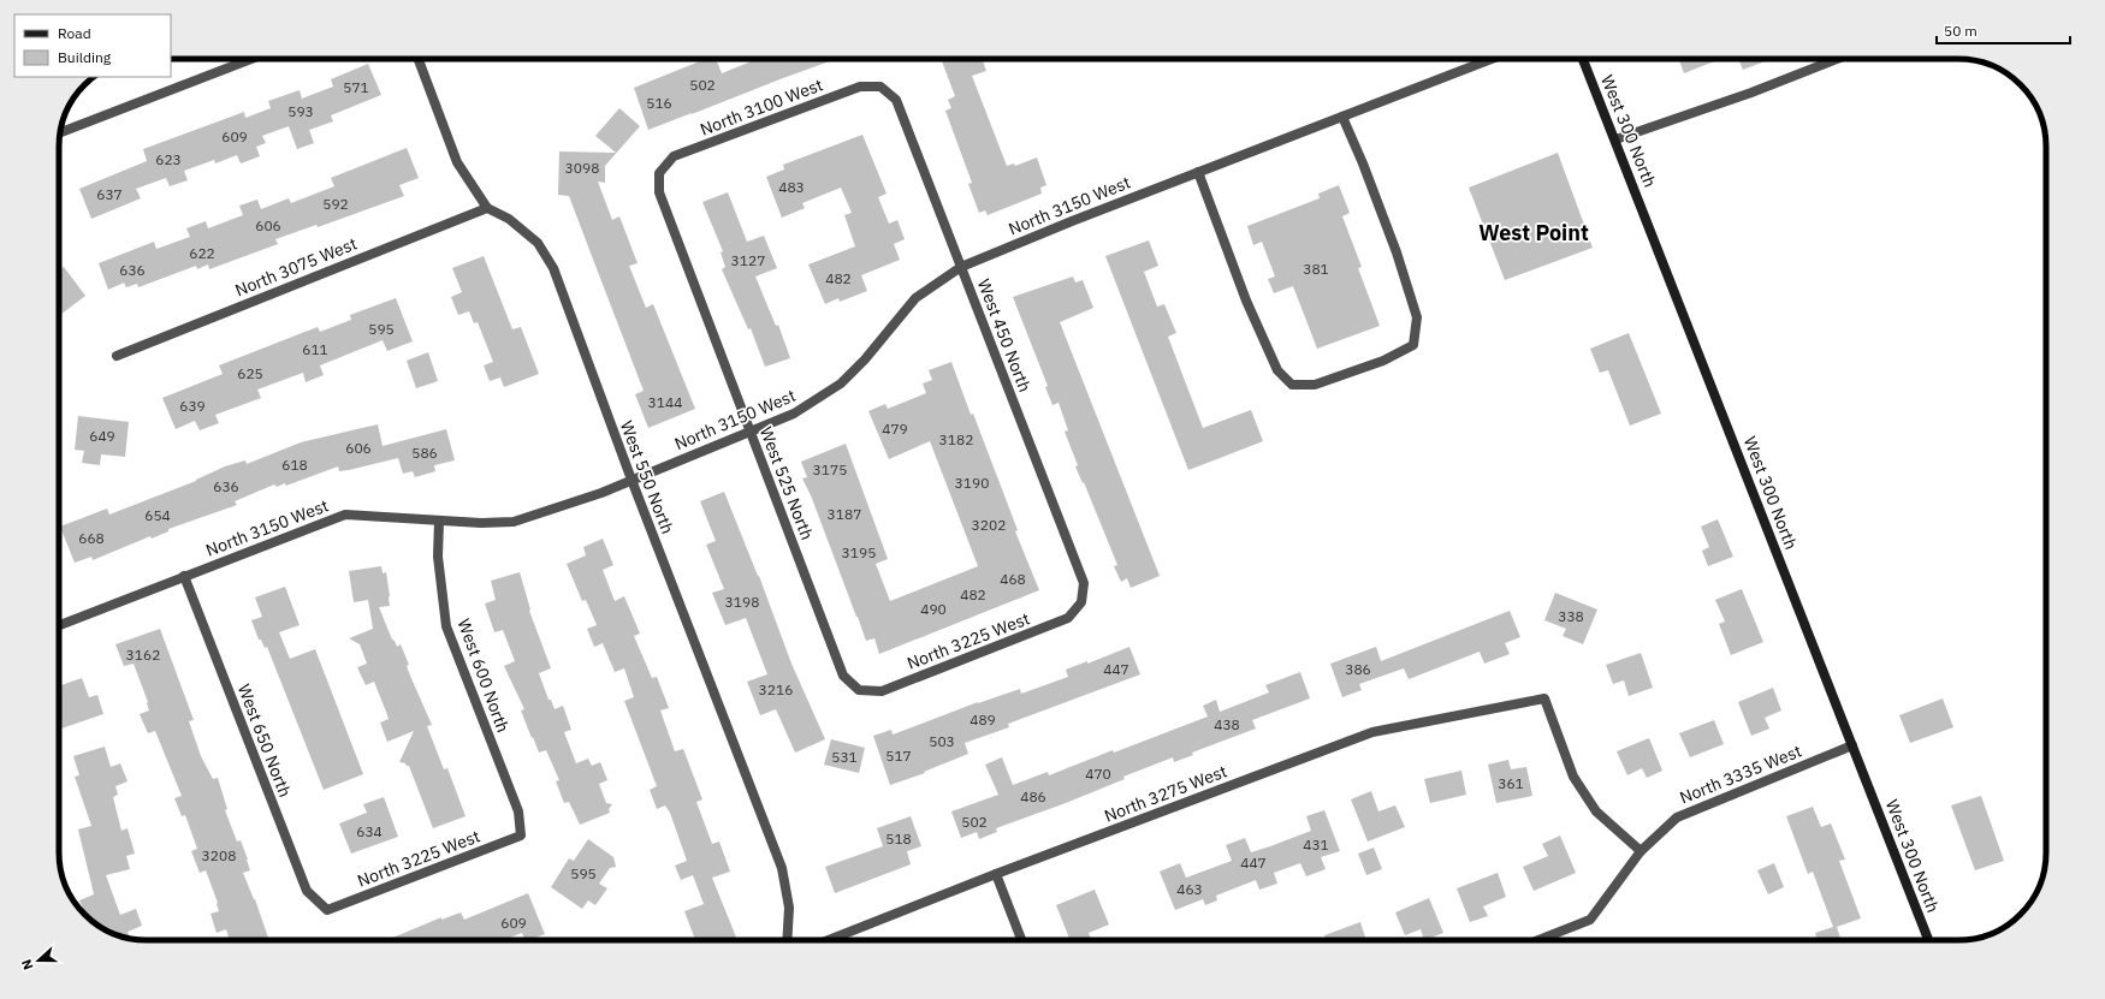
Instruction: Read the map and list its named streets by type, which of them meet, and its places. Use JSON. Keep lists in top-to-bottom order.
{
  "streets": {
    "main road": ["West 300 North"],
    "street": [
      "North 3100 West",
      "North 3150 West",
      "North 3075 West",
      "West 450 North",
      "West 550 North",
      "West 525 North",
      "North 3225 West",
      "West 600 North",
      "West 650 North",
      "North 3335 West",
      "North 3275 West"
    ]
  },
  "crossings": [
    ["North 3100 West", "West 450 North"],
    ["North 3100 West", "West 525 North"],
    ["West 300 North", "North 3335 West"],
    ["North 3150 West", "West 450 North"],
    ["North 3150 West", "West 550 North"],
    ["North 3150 West", "West 525 North"],
    ["North 3150 West", "West 600 North"],
    ["North 3150 West", "West 650 North"],
    ["North 3075 West", "West 550 North"],
    ["West 450 North", "North 3225 West"],
    ["West 525 North", "North 3225 West"],
    ["North 3225 West", "West 600 North"],
    ["North 3225 West", "West 650 North"],
    ["North 3335 West", "North 3275 West"]
  ],
  "districts": ["West Point"],
  "house_numbers": [
    "502",
    "571",
    "516",
    "593",
    "609",
    "623",
    "3098",
    "483",
    "637",
    "592",
    "606",
    "622",
    "3127",
    "381",
    "636",
    "482",
    "595",
    "611",
    "625",
    "3144",
    "639",
    "479",
    "649",
    "3182",
    "606",
    "586",
    "618",
    "3175",
    "3190",
    "636",
    "3187",
    "654",
    "3202",
    "668",
    "3195",
    "468",
    "482",
    "3198",
    "490",
    "338",
    "3162",
    "447",
    "386",
    "3216",
    "489",
    "438",
    "503",
    "517",
    "531",
    "470",
    "361",
    "486",
    "502",
    "634",
    "518",
    "431",
    "3208",
    "447",
    "595",
    "463",
    "609"
  ],
  "legend": ["Road", "Building"],
  "scale_bar": "50 m",
  "north": "left"
}
